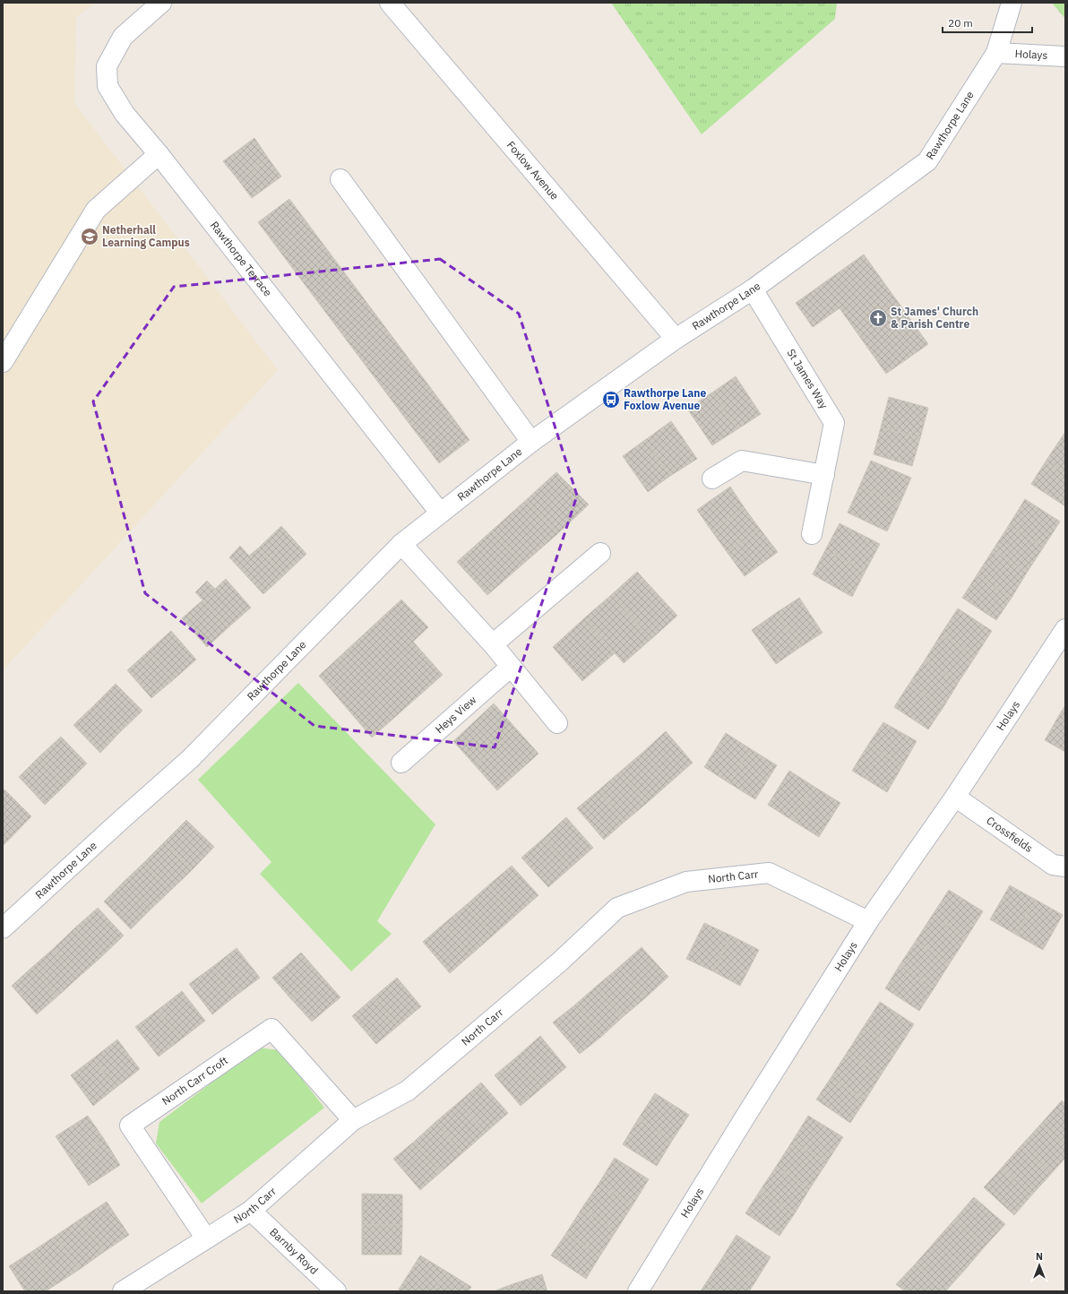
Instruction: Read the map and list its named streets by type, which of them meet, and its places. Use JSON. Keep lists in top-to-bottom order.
{
  "streets": {
    "street": [
      "Holays",
      "Rawthorpe Lane",
      "Foxlow Avenue",
      "Rawthorpe Terrace",
      "St James Way",
      "Heys View",
      "Crossfields",
      "North Carr",
      "North Carr Croft",
      "Barnby Royd"
    ]
  },
  "crossings": [
    ["Holays", "Rawthorpe Lane"],
    ["Holays", "Crossfields"],
    ["Holays", "North Carr"],
    ["Rawthorpe Lane", "Foxlow Avenue"],
    ["Rawthorpe Lane", "Rawthorpe Terrace"],
    ["Rawthorpe Lane", "St James Way"],
    ["North Carr", "North Carr Croft"],
    ["North Carr", "Barnby Royd"]
  ],
  "places": {
    "school or university": ["Netherhall Learning Campus"],
    "church": ["St James' Church & Parish Centre"],
    "bus stop": ["Rawthorpe Lane Foxlow Avenue"]
  },
  "scale_bar": "20 m",
  "north": "top"
}
